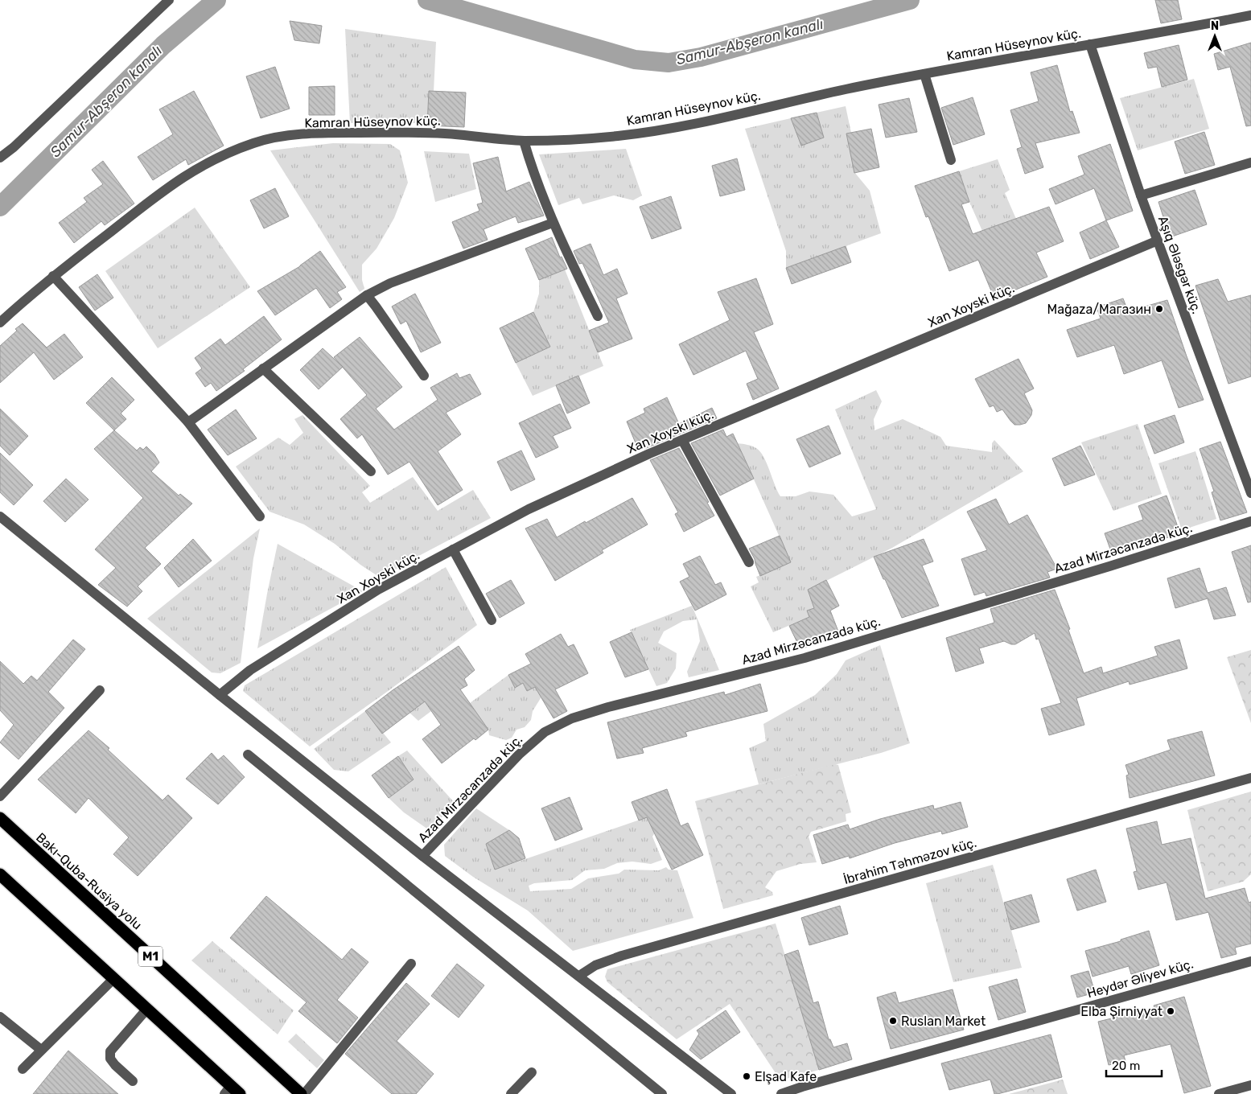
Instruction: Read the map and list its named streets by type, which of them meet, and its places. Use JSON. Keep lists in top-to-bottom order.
{
  "streets": {
    "highway": ["Bakı-Quba-Rusiya yolu", "M1"],
    "street": [
      "Kamran Hüseynov küç.",
      "Aşıq Ələsgər küç.",
      "Xan Xoyski küç.",
      "Azad Mirzəcanzadə küç.",
      "İbrahim Təhməzov küç.",
      "Heydər Əliyev küç."
    ]
  },
  "crossings": [
    ["Kamran Hüseynov küç.", "Aşıq Ələsgər küç."],
    ["Aşıq Ələsgər küç.", "Xan Xoyski küç."]
  ],
  "water": ["Samur-Abşeron kanalı"],
  "places": [
    "Mağaza/Магазин",
    "Elba Şirniyyat",
    "Ruslan Market",
    "Elşad Kafe"
  ],
  "scale_bar": "20 m",
  "north": "top"
}
